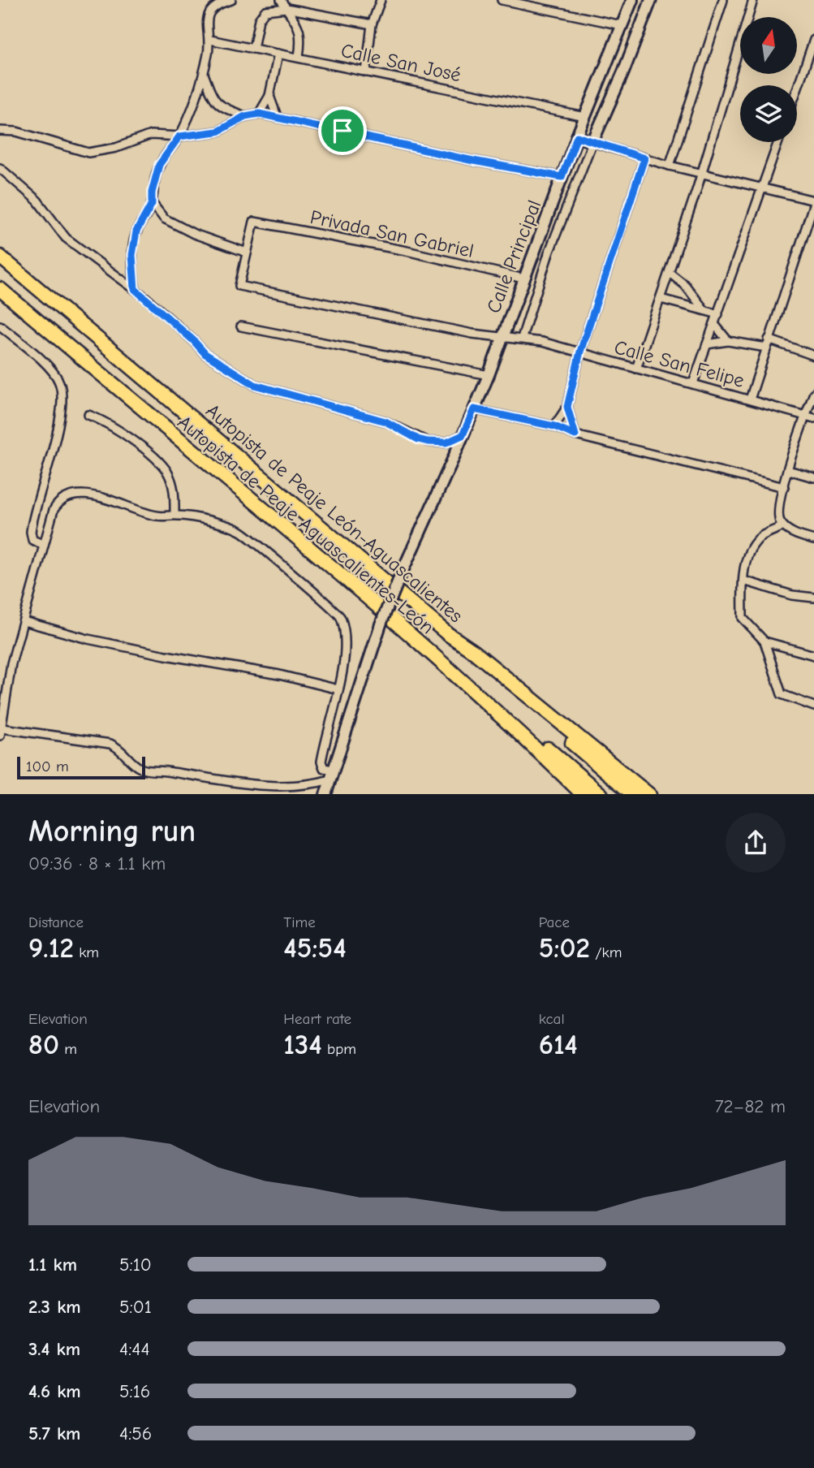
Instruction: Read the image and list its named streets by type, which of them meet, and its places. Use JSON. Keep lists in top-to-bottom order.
{
  "streets": {
    "highway": ["Autopista de Peaje León-Aguascalientes", "Autopista de Peaje Aguascalientes-León"],
    "street": [
      "Calle San José",
      "Privada San Gabriel",
      "Calle Principal",
      "Calle San Felipe"
    ]
  },
  "crossings": [
    ["Calle San José", "Calle Principal"],
    ["Privada San Gabriel", "Calle Principal"],
    ["Privada San Gabriel", "Calle San Felipe"],
    ["Calle Principal", "Calle San Felipe"]
  ],
  "scale_bar": "100 m",
  "north": "top",
  "page": {
    "scale": "100 m",
    "heading": ["Morning run", "09:36 · 8 × 1.1 km"],
    "stats": [
      ["Distance", "9.12 km"],
      ["Time", "45:54"],
      ["Pace", "5:02 /km"],
      ["Elevation", "80 m"],
      ["Heart rate", "134 bpm"],
      ["kcal", "614"]
    ],
    "chart": ["Elevation", "72–82 m"],
    "list": [
      {
        "name": "1.1 km",
        "note": "5:10"
      },
      {
        "name": "2.3 km",
        "note": "5:01"
      },
      {
        "name": "3.4 km",
        "note": "4:44"
      },
      {
        "name": "4.6 km",
        "note": "5:16"
      },
      {
        "name": "5.7 km",
        "note": "4:56"
      }
    ]
  }
}
